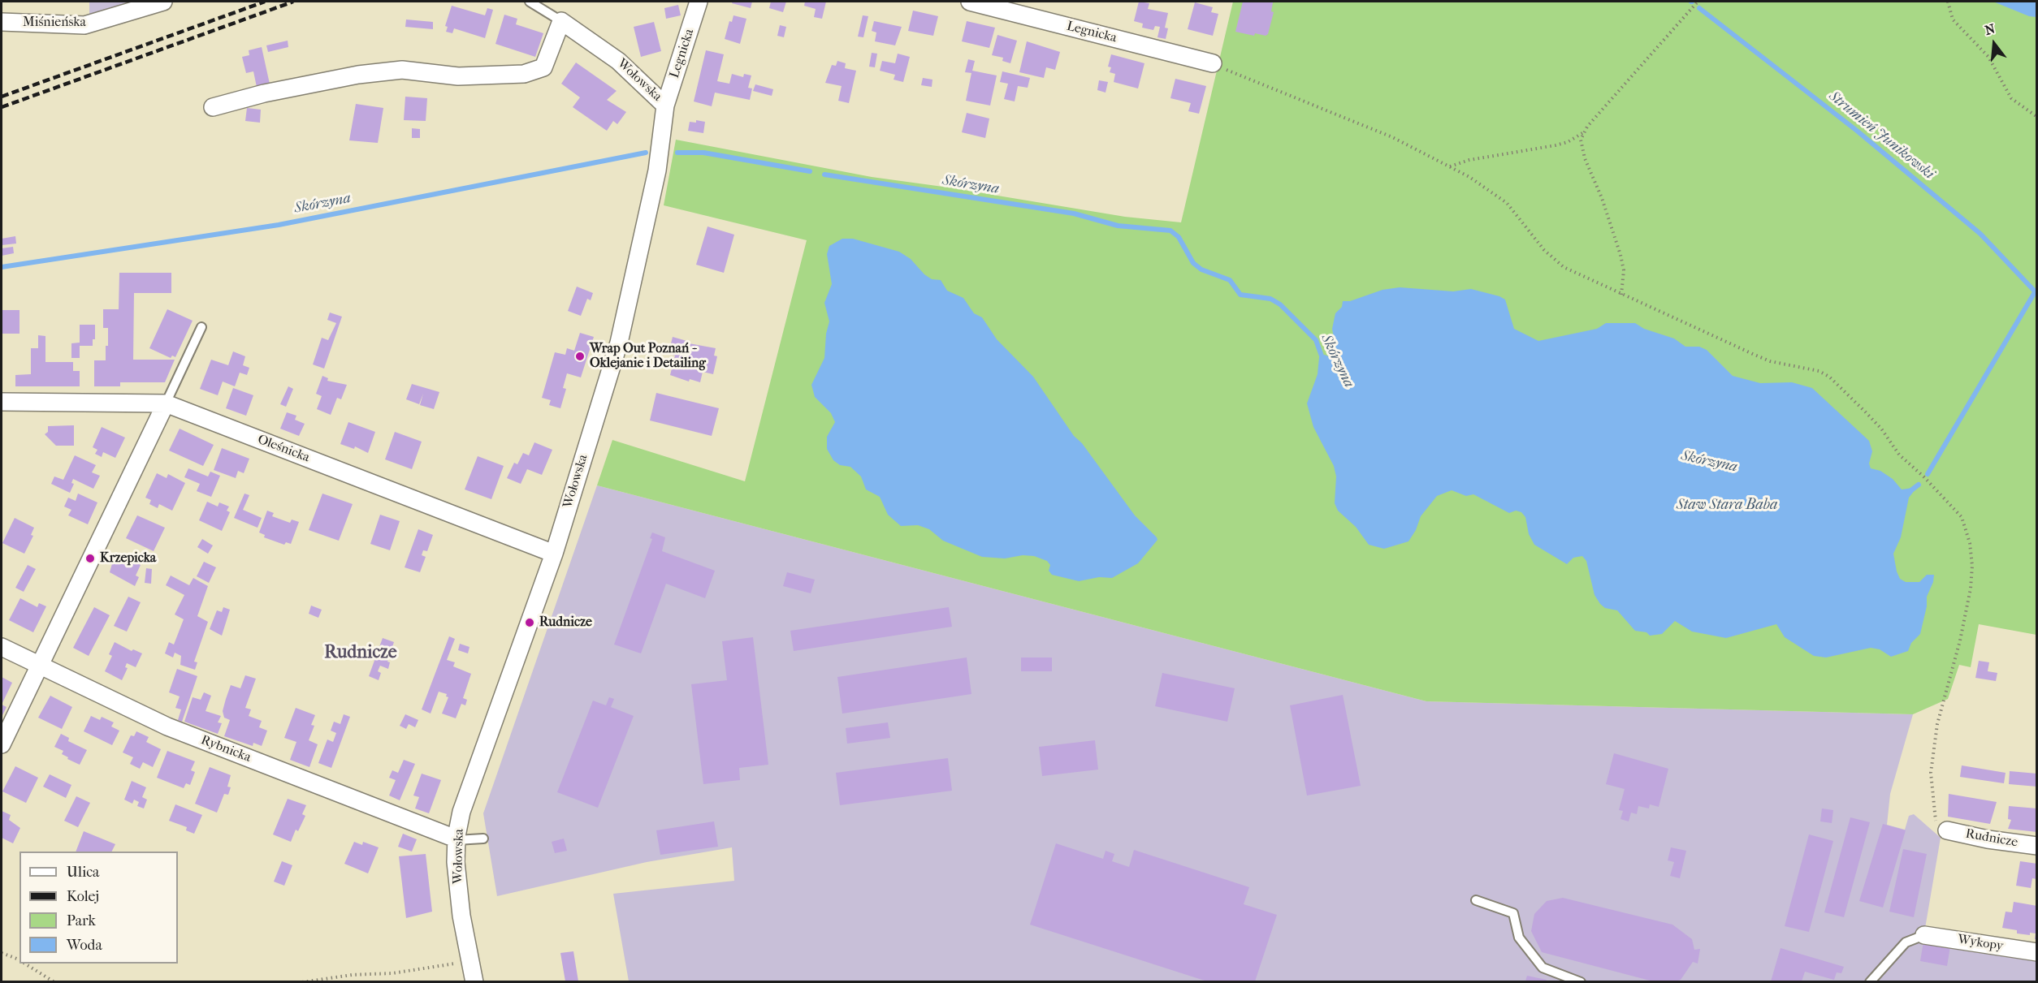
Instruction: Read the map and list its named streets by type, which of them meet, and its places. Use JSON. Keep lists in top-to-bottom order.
{
  "streets": {
    "street": [
      "Miśnieńska",
      "Legnicka",
      "Wołowska",
      "Oleśnicka",
      "Rybnicka",
      "Rudnicze",
      "Wykopy"
    ]
  },
  "crossings": [
    ["Legnicka", "Wołowska"],
    ["Wołowska", "Oleśnicka"],
    ["Wołowska", "Rybnicka"]
  ],
  "districts": ["Rudnicze"],
  "water": ["Strumień Junikowski", "Skórzyna", "Staw Stara Baba"],
  "places": ["Wrap Out Poznań - Oklejanie i Detailing", "Krzepicka", "Rudnicze"],
  "legend": [
    "Ulica",
    "Kolej",
    "Park",
    "Woda"
  ],
  "north": "top"
}
